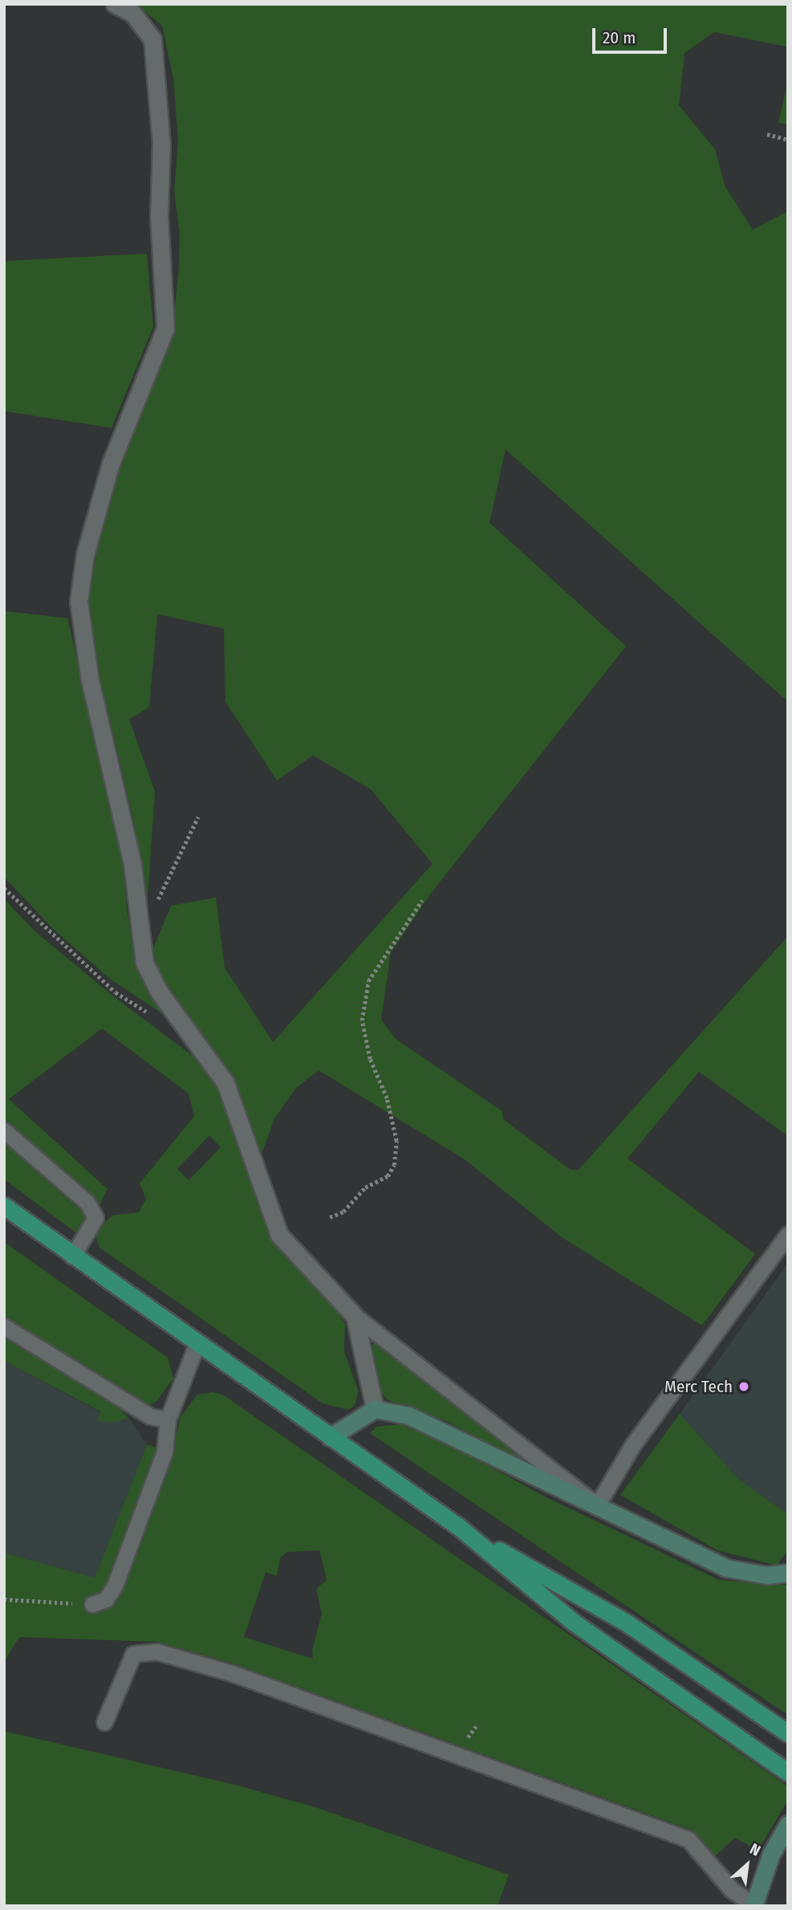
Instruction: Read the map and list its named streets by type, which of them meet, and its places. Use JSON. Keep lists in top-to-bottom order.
{
  "places": ["Merc Tech"],
  "scale_bar": "20 m",
  "north": "top right"
}
